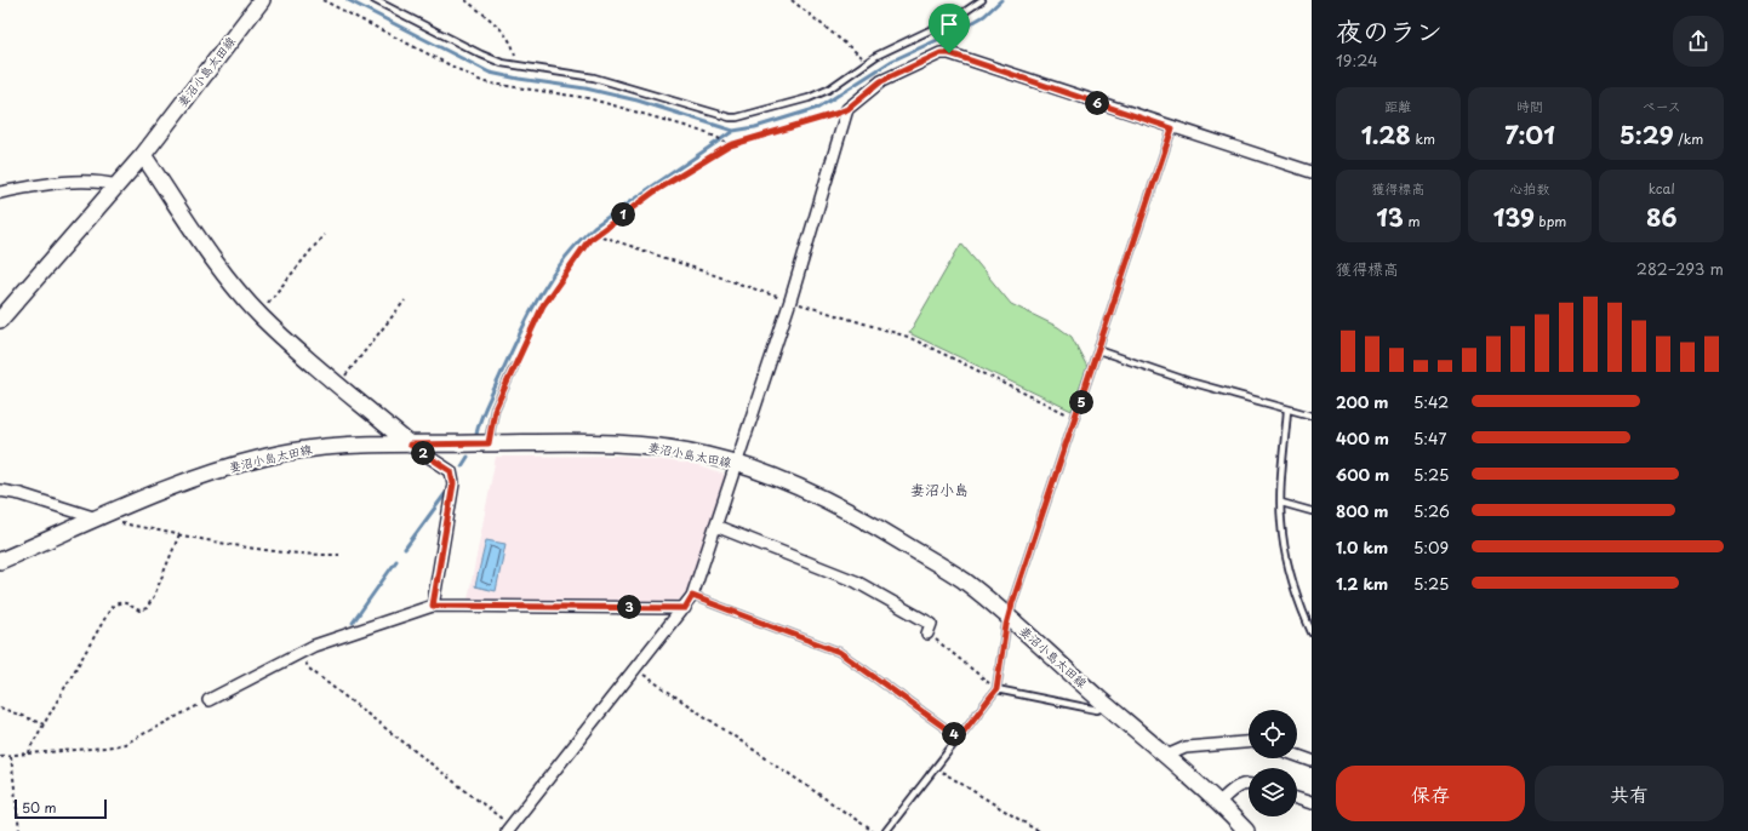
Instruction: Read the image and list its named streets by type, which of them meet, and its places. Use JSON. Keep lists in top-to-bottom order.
{
  "streets": {
    "main road": ["妻沼小島太田線"]
  },
  "districts": ["妻沼小島"],
  "scale_bar": "50 m",
  "page": {
    "heading": ["夜のラン", "19:24"],
    "stats": [
      ["距離", "1.28 km"],
      ["時間", "7:01"],
      ["ペース", "5:29 /km"],
      ["獲得標高", "13 m"],
      ["心拍数", "139 bpm"],
      ["kcal", "86"]
    ],
    "pins": [
      "6",
      "1",
      "5",
      "2",
      "3",
      "4"
    ],
    "chart": ["獲得標高", "282–293 m"],
    "list": [
      {
        "name": "200 m",
        "note": "5:42"
      },
      {
        "name": "400 m",
        "note": "5:47"
      },
      {
        "name": "600 m",
        "note": "5:25"
      },
      {
        "name": "800 m",
        "note": "5:26"
      },
      {
        "name": "1.0 km",
        "note": "5:09"
      },
      {
        "name": "1.2 km",
        "note": "5:25"
      }
    ],
    "buttons": ["保存", "共有"],
    "scale": "50 m"
  }
}
